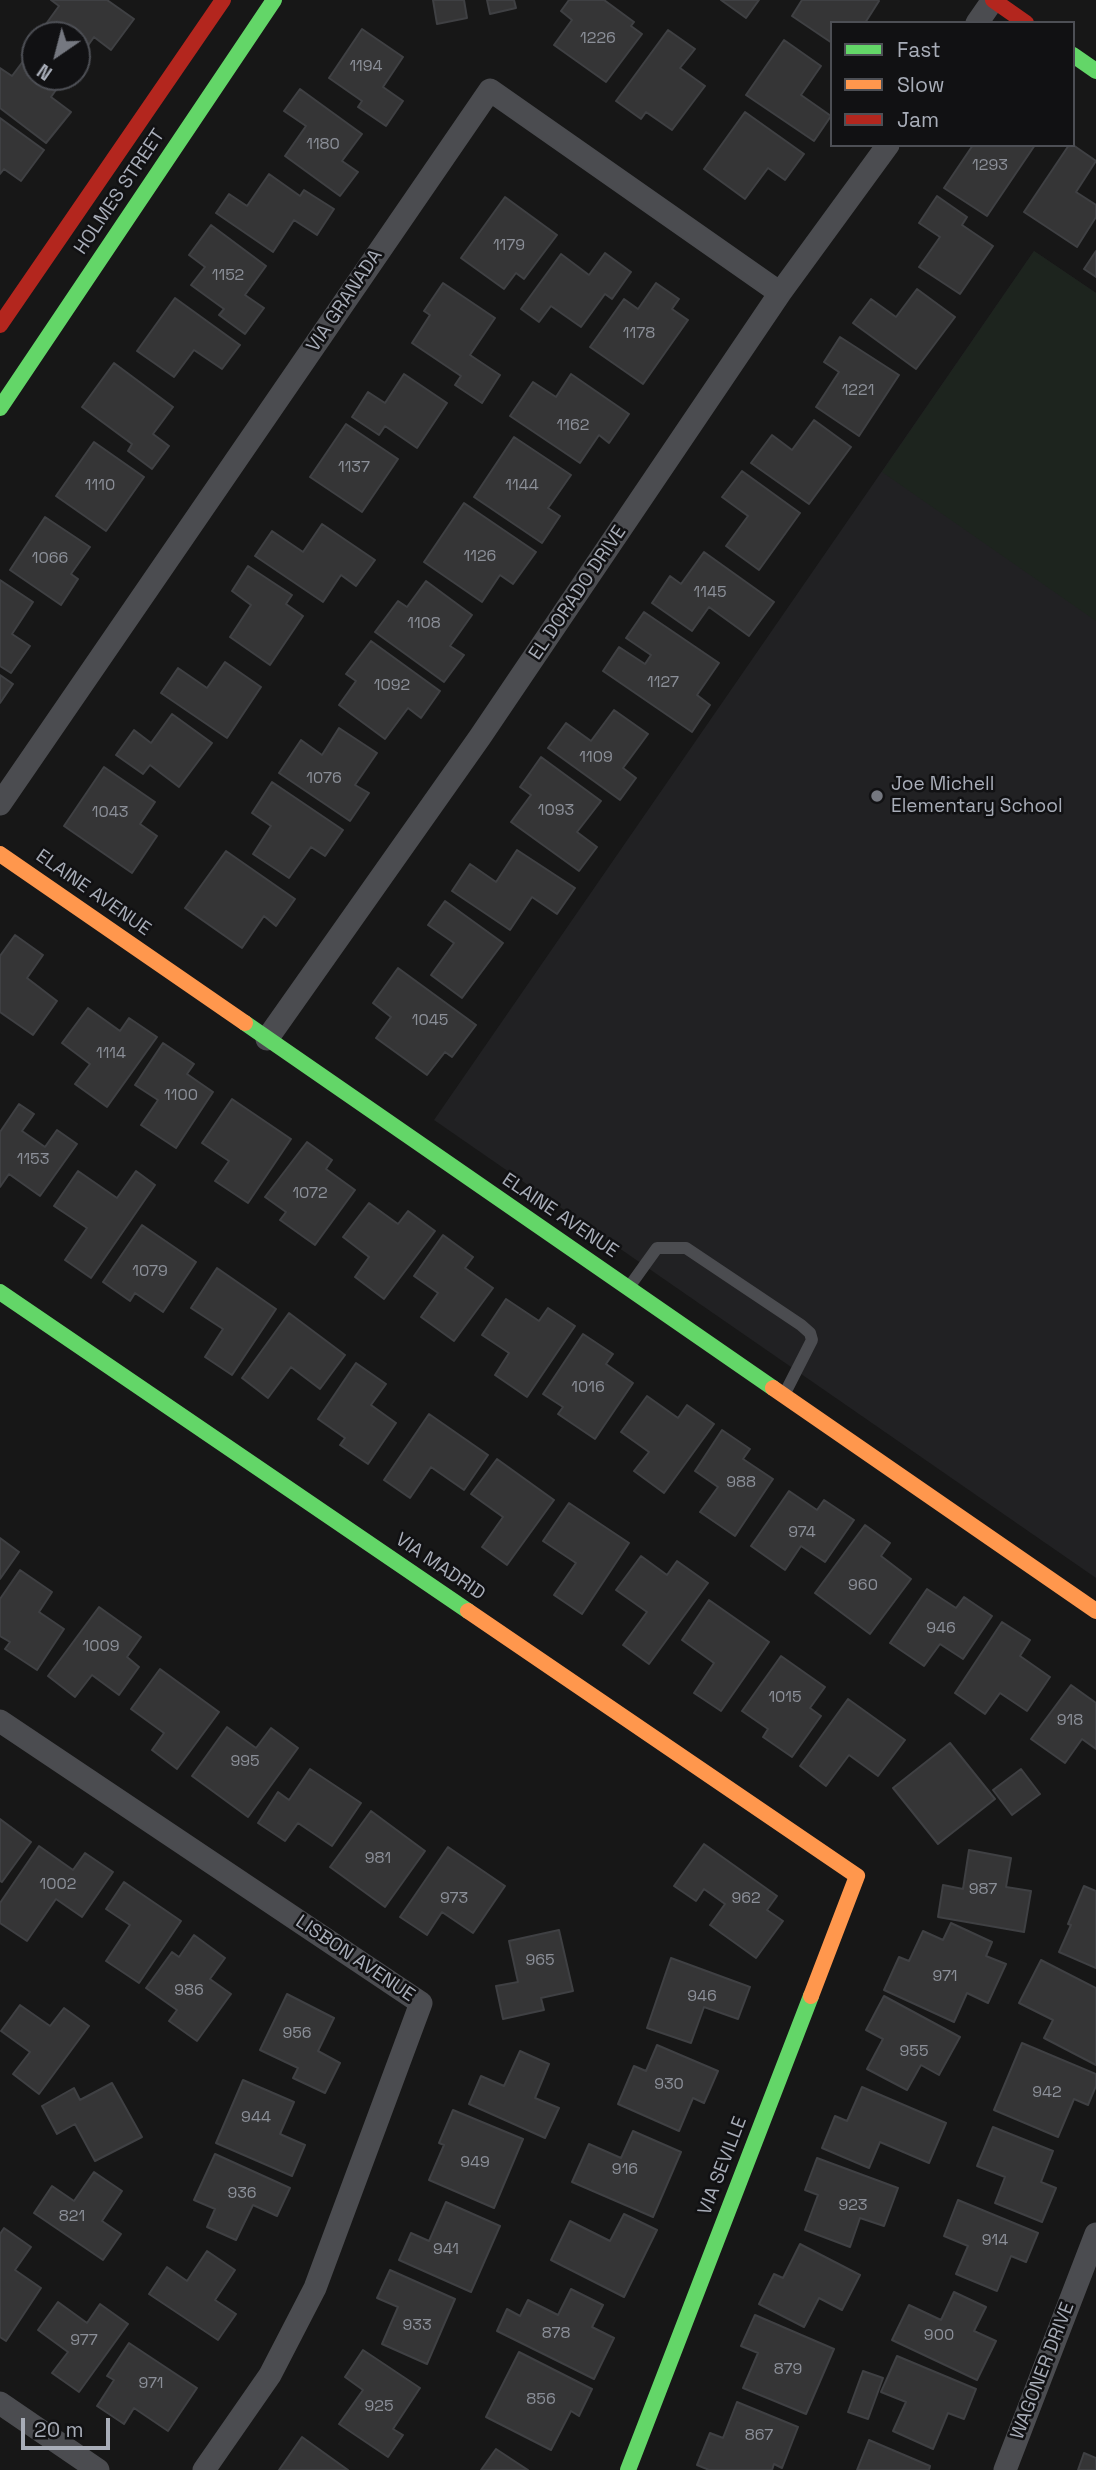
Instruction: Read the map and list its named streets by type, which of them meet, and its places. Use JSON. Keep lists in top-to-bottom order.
{
  "streets": {
    "street": [
      "HOLMES STREET",
      "VIA GRANADA",
      "EL DORADO DRIVE",
      "ELAINE AVENUE",
      "VIA MADRID",
      "LISBON AVENUE",
      "VIA SEVILLE",
      "WAGONER DRIVE"
    ]
  },
  "crossings": [
    ["VIA GRANADA", "EL DORADO DRIVE"],
    ["EL DORADO DRIVE", "ELAINE AVENUE"],
    ["VIA MADRID", "VIA SEVILLE"]
  ],
  "places": ["Joe Michell Elementary School"],
  "house_numbers": [
    "1226",
    "1194",
    "1180",
    "1293",
    "1179",
    "1152",
    "1178",
    "1221",
    "1162",
    "1137",
    "1110",
    "1144",
    "1126",
    "1066",
    "1145",
    "1108",
    "1127",
    "1092",
    "1109",
    "1076",
    "1093",
    "1043",
    "1045",
    "1114",
    "1100",
    "1153",
    "1072",
    "1079",
    "1016",
    "988",
    "974",
    "960",
    "946",
    "1009",
    "1015",
    "918",
    "995",
    "981",
    "1002",
    "987",
    "973",
    "962",
    "965",
    "971",
    "986",
    "946",
    "956",
    "955",
    "930",
    "942",
    "944",
    "949",
    "916",
    "936",
    "923",
    "821",
    "914",
    "941",
    "933",
    "878",
    "900",
    "977",
    "879",
    "971",
    "856",
    "925",
    "867"
  ],
  "legend": ["Fast", "Slow", "Jam"],
  "scale_bar": "20 m",
  "north": "bottom left"
}
